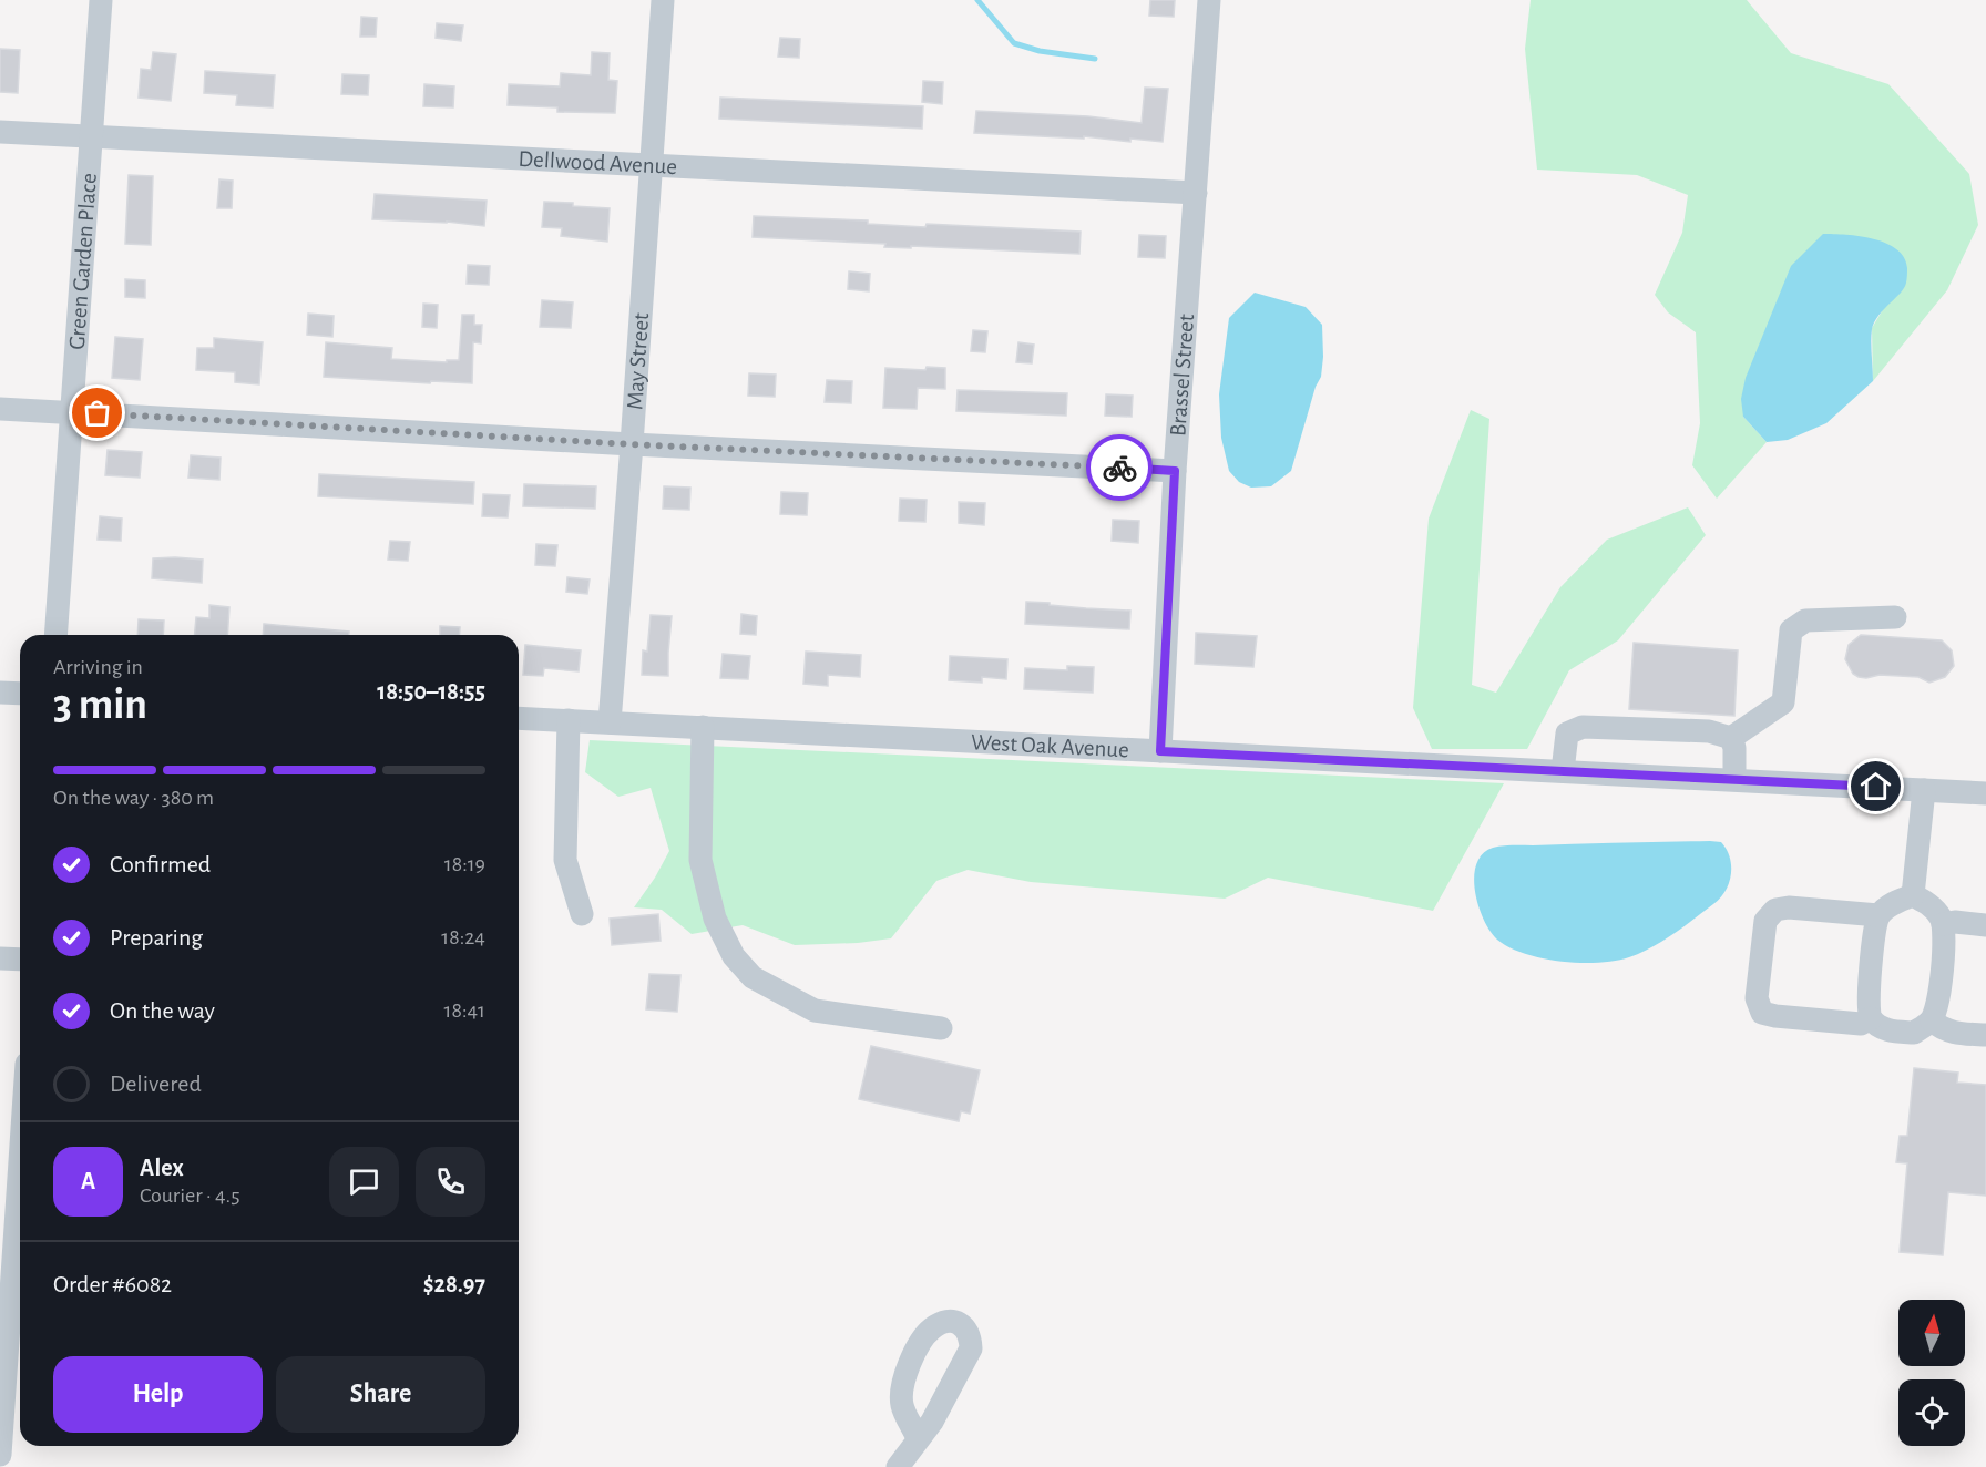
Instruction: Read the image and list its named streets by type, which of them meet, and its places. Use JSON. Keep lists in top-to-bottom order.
{
  "streets": {
    "street": [
      "Dellwood Avenue",
      "Green Garden Place",
      "May Street",
      "Brassel Street",
      "West Oak Avenue"
    ]
  },
  "crossings": [
    ["Dellwood Avenue", "Green Garden Place"],
    ["Dellwood Avenue", "May Street"],
    ["Dellwood Avenue", "Brassel Street"],
    ["May Street", "West Oak Avenue"],
    ["Brassel Street", "West Oak Avenue"]
  ],
  "north": "top",
  "page": {
    "heading": ["3 min", "Arriving in", "18:50–18:55"],
    "panel": [
      "Alex",
      "Courier · 4.5",
      "Order #6082",
      "$28.97"
    ],
    "bar": "On the way · 380 m",
    "list": [
      ["Confirmed", "18:19"],
      ["Preparing", "18:24"],
      ["On the way", "18:41"],
      "Delivered"
    ],
    "round": "A",
    "buttons": ["Help", "Share"]
  }
}
